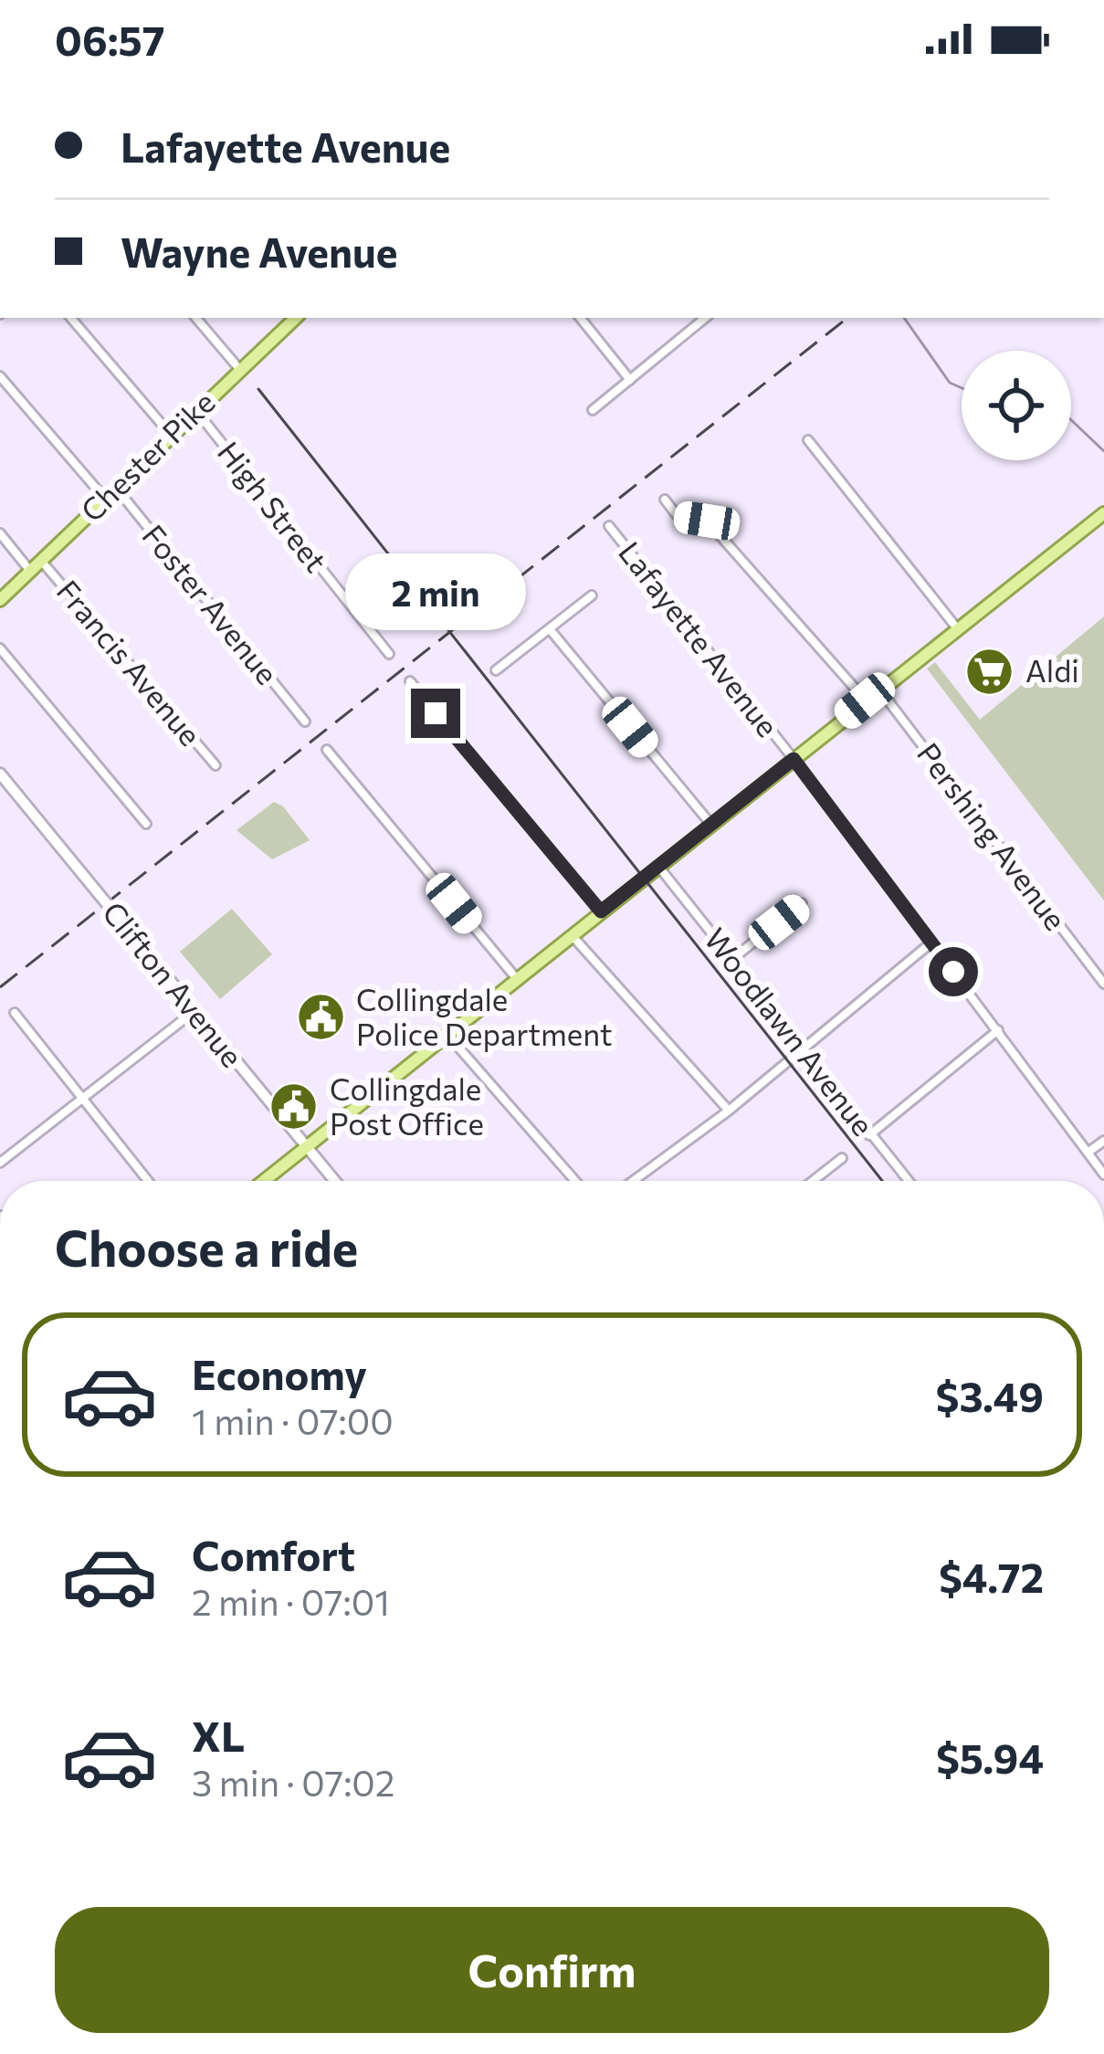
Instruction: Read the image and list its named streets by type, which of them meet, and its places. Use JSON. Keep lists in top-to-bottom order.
{
  "streets": {
    "main road": ["Chester Pike"],
    "street": [
      "High Street",
      "Foster Avenue",
      "Lafayette Avenue",
      "Francis Avenue",
      "Pershing Avenue",
      "Clifton Avenue",
      "Woodlawn Avenue"
    ]
  },
  "crossings": [
    ["Chester Pike", "High Street"],
    ["Chester Pike", "Foster Avenue"],
    ["Chester Pike", "Francis Avenue"]
  ],
  "places": {
    "supermarket": ["Aldi"],
    "public building": ["Collingdale Police Department", "Collingdale Post Office"]
  },
  "page": {
    "status": "06:57",
    "banner": ["Lafayette Avenue", "Wayne Avenue"],
    "bubble": "2 min",
    "heading": "Choose a ride",
    "list": [
      {
        "name": "Economy",
        "note": "1 min · 07:00",
        "value": "$3.49"
      },
      {
        "name": "Comfort",
        "note": "2 min · 07:01",
        "value": "$4.72"
      },
      {
        "name": "XL",
        "note": "3 min · 07:02",
        "value": "$5.94"
      }
    ],
    "buttons": "Confirm"
  }
}
